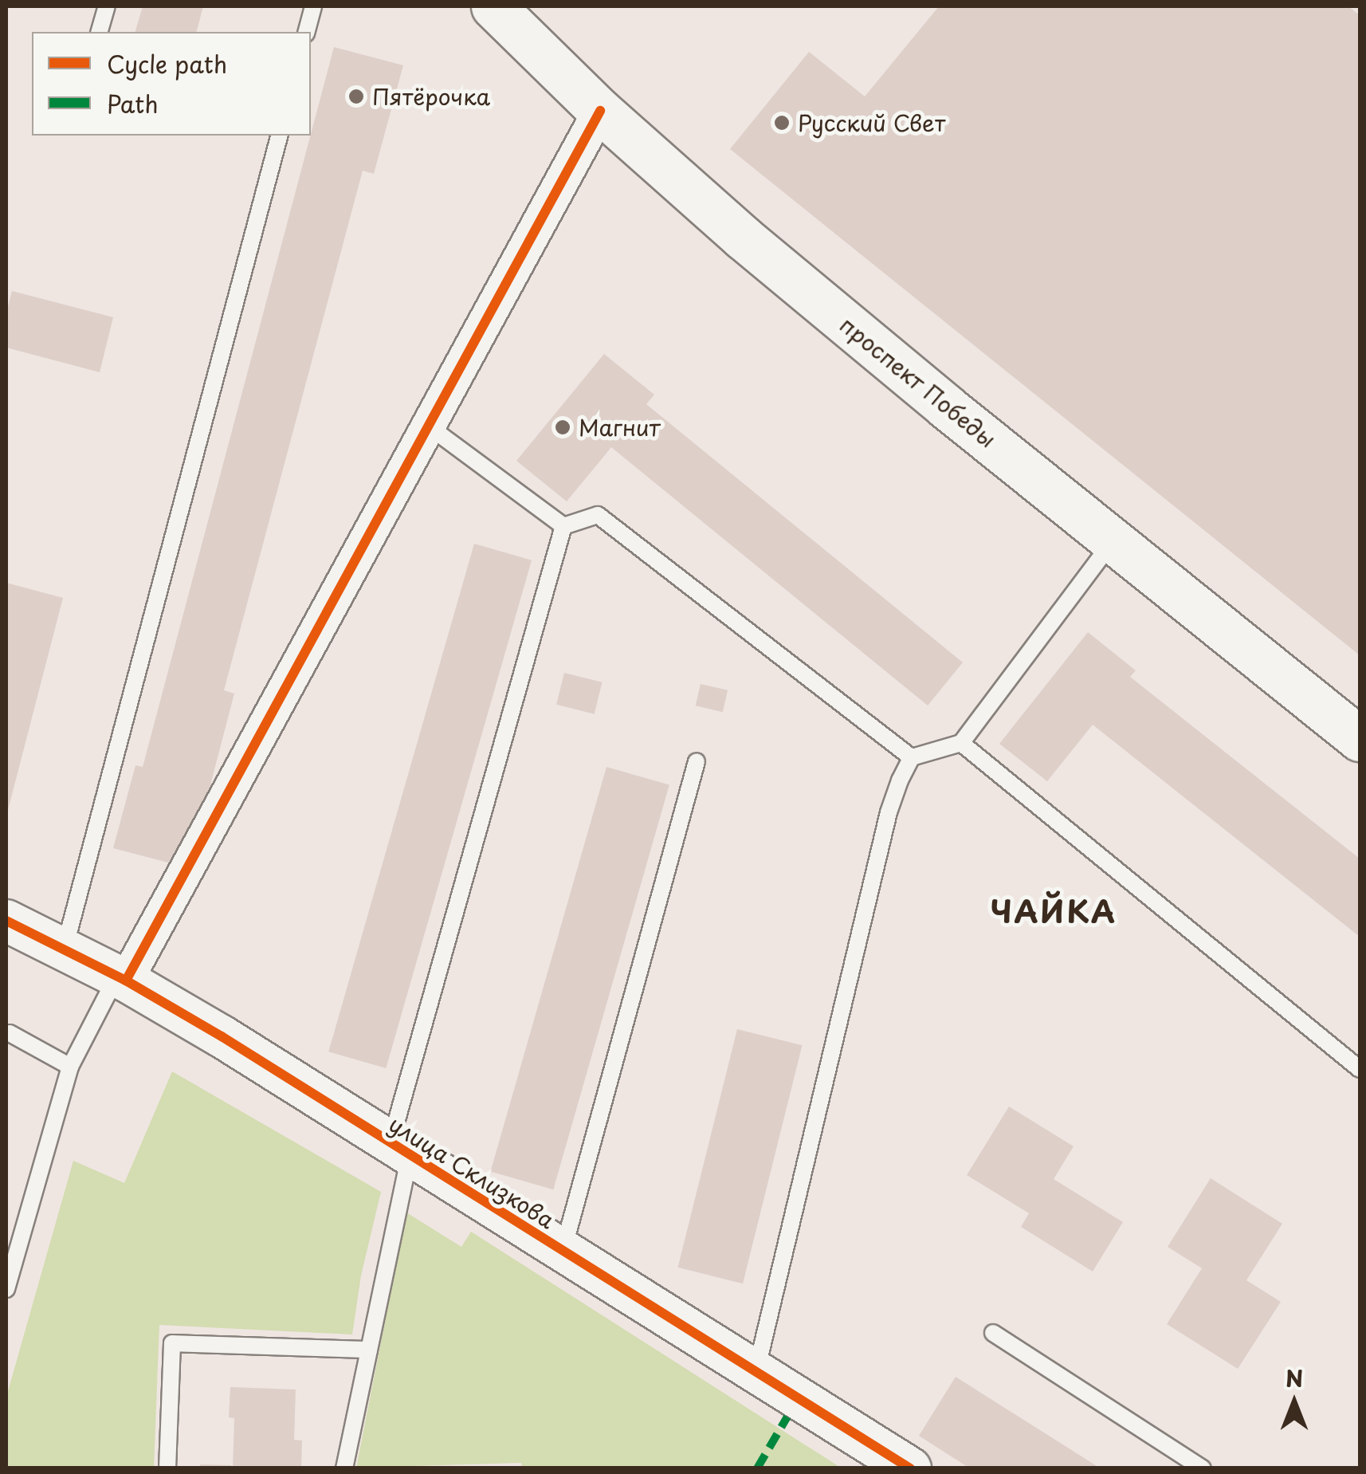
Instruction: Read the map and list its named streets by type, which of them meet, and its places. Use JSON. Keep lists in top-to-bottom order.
{
  "streets": {
    "main road": ["проспект Победы"],
    "street": ["улица Склизкова"]
  },
  "districts": ["ЧАЙКА"],
  "places": ["Пятёрочка", "Русский Свет", "Магнит"],
  "legend": ["Cycle path", "Path"],
  "north": "top"
}
